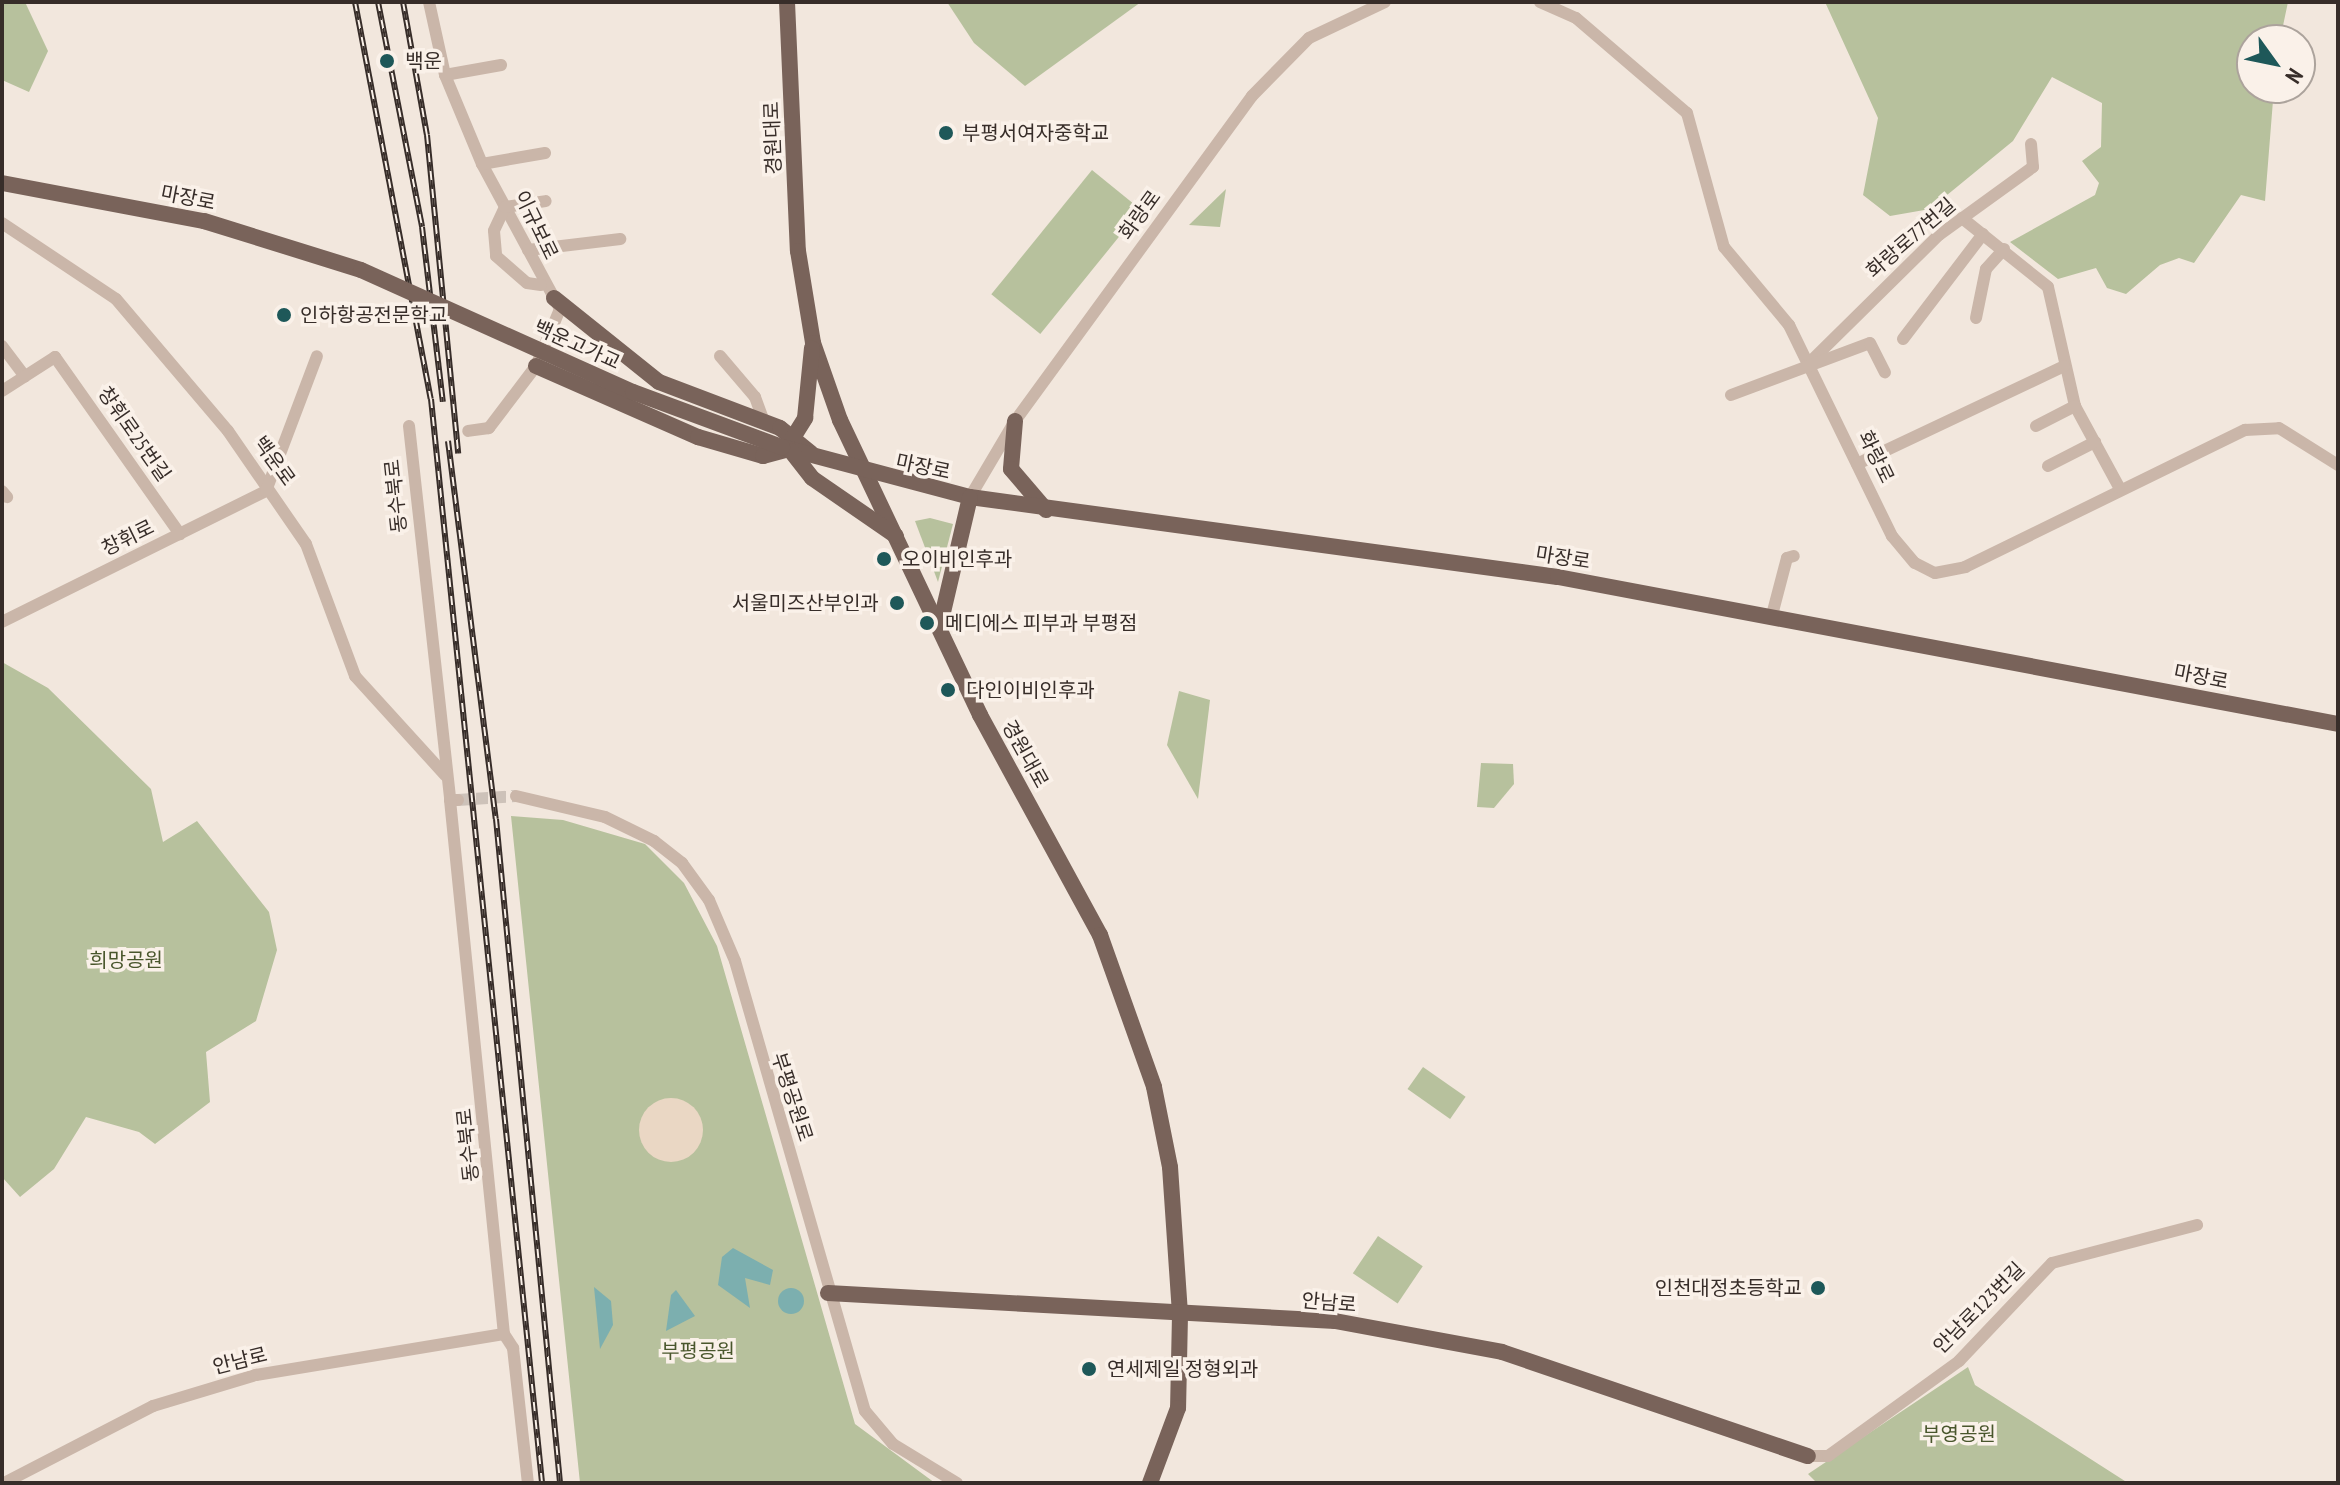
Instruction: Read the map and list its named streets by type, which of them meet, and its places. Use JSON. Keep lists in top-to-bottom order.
{
  "streets": {
    "main road": [
      "경원대로",
      "마장로",
      "백운고가교",
      "안남로"
    ],
    "street": [
      "화랑로",
      "이규보로",
      "화랑로77번길",
      "창휘로25번길",
      "백운로",
      "동수북로",
      "창휘로",
      "부평공원로",
      "안남로123번길"
    ]
  },
  "crossings": [
    ["경원대로", "마장로"],
    ["경원대로", "안남로"],
    ["마장로", "화랑로"],
    ["마장로", "백운고가교"],
    ["화랑로", "화랑로77번길"],
    ["창휘로25번길", "창휘로"],
    ["백운로", "동수북로"],
    ["백운로", "창휘로"],
    ["동수북로", "안남로"],
    ["부평공원로", "안남로"],
    ["안남로", "안남로123번길"]
  ],
  "parks": ["희망공원", "부평공원", "부영공원"],
  "places": [
    "백운",
    "부평서여자중학교",
    "인하항공전문학교",
    "오이비인후과",
    "서울미즈산부인과",
    "메디에스 피부과 부평점",
    "다인이비인후과",
    "인천대정초등학교",
    "연세제일 정형외과"
  ],
  "north": "bottom right"
}
